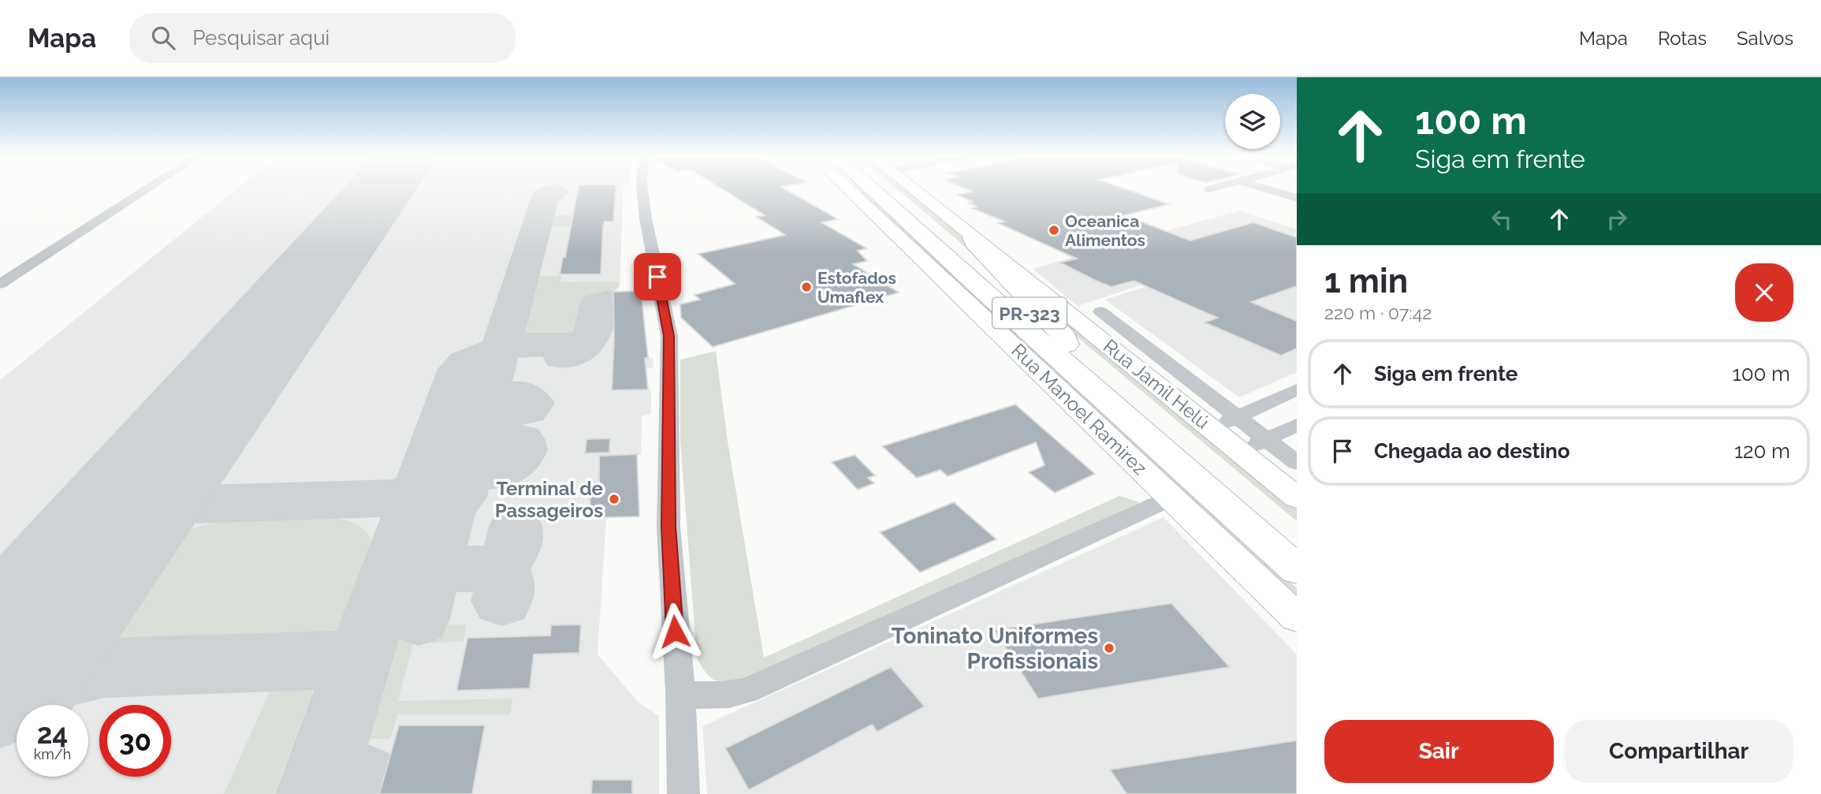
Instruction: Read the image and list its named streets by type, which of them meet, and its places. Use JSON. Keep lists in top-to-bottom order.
{
  "streets": {
    "highway": ["PR-323"],
    "main road": ["Rua Jamil Helú", "Rua Manoel Ramirez"]
  },
  "places": [
    "Oceanica Alimentos",
    "Estofados Umaflex",
    "Terminal de Passageiros",
    "Toninato Uniformes Profissionais"
  ],
  "page": {
    "header": "Mapa",
    "search": "Pesquisar aqui",
    "nav": ["Mapa", "Rotas", "Salvos"],
    "turn": ["100 m", "Siga em frente"],
    "heading": ["1 min", "220 m · 07:42"],
    "list": [
      {
        "name": "Siga em frente",
        "value": "100 m"
      },
      {
        "name": "Chegada ao destino",
        "value": "120 m"
      }
    ],
    "speed": "24 km/h",
    "limit": "30",
    "buttons": ["Sair", "Compartilhar"]
  }
}
